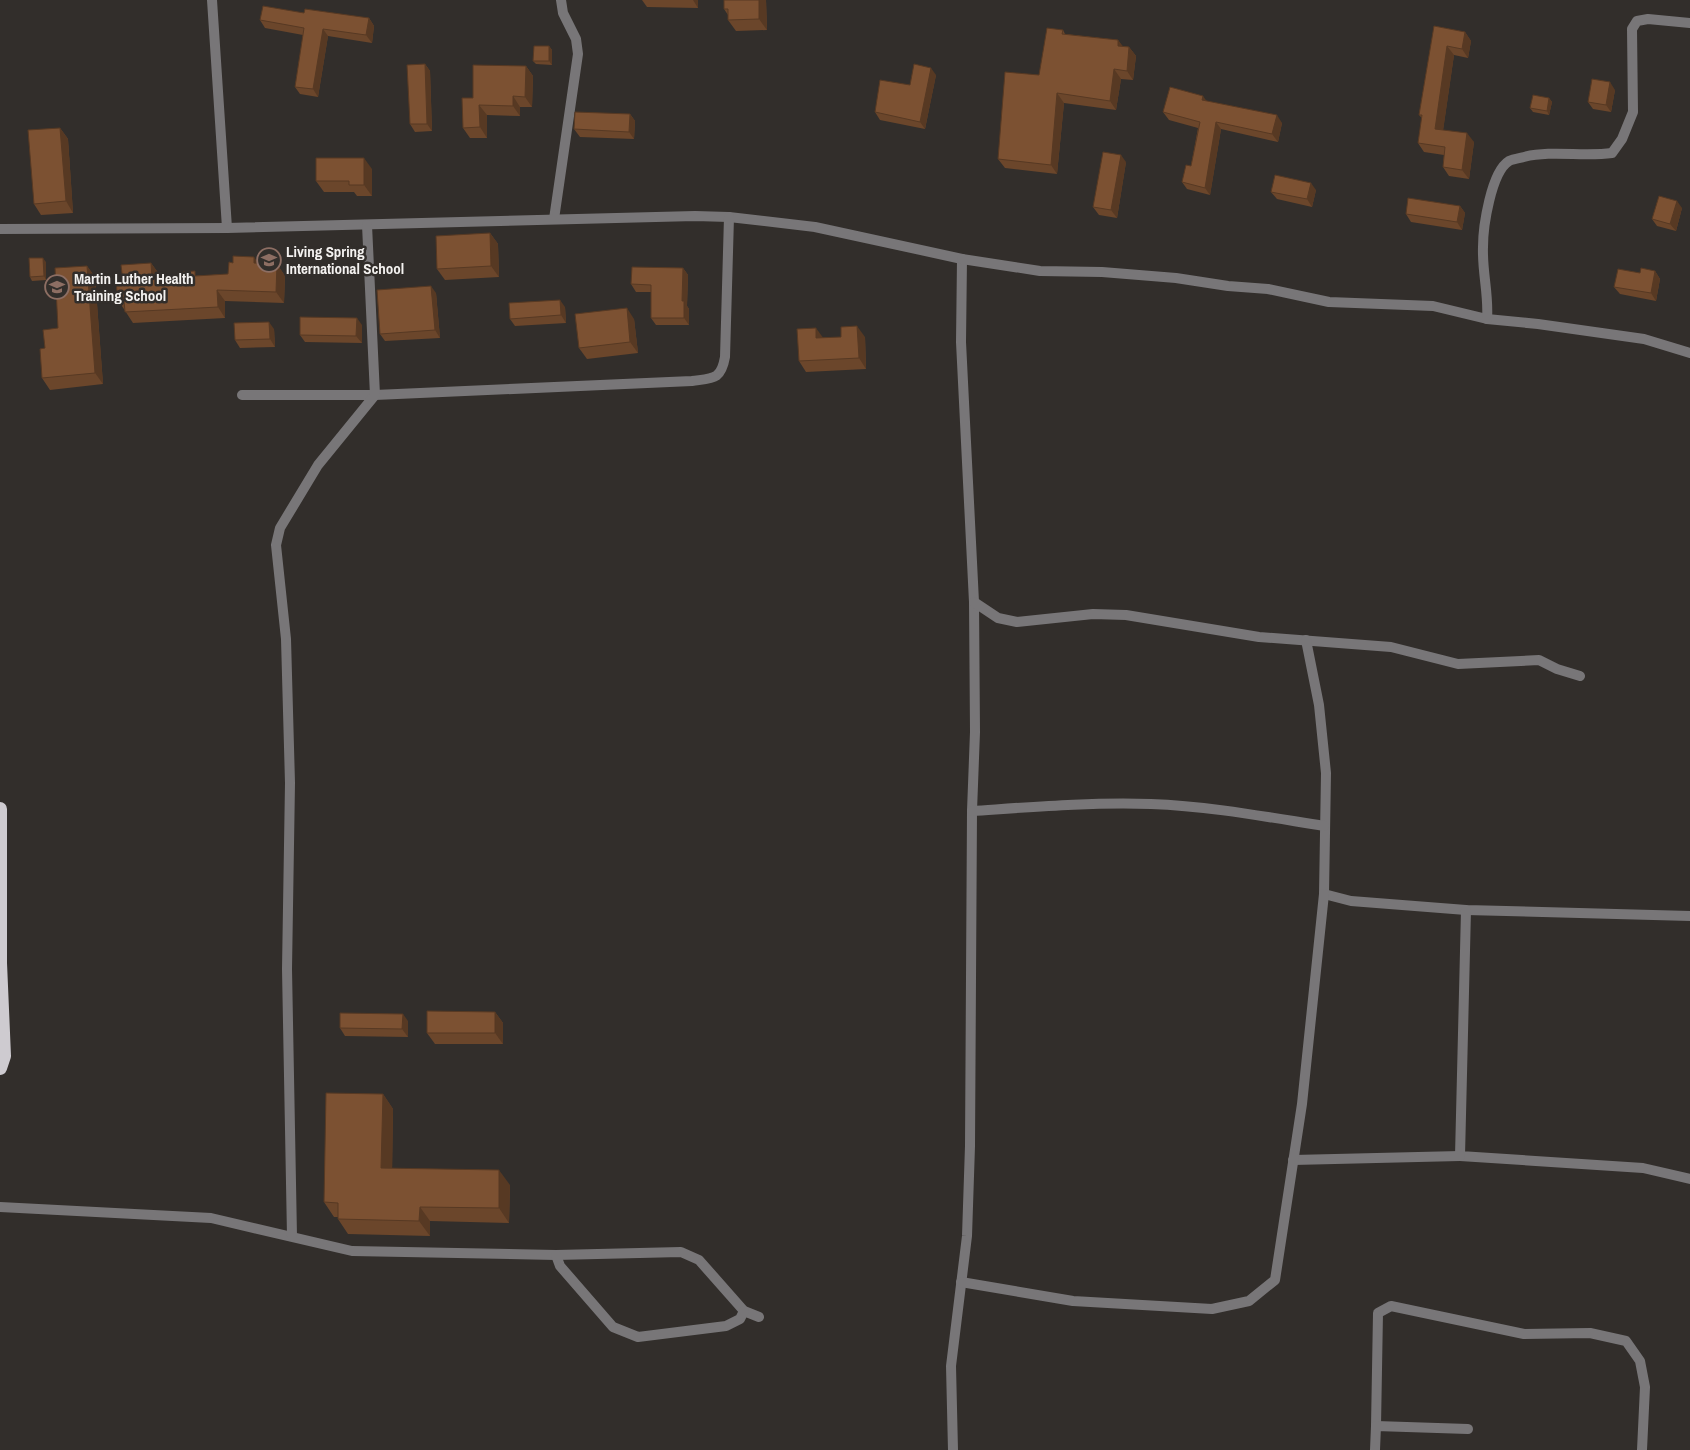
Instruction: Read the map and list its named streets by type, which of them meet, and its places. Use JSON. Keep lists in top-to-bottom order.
{
  "places": {
    "school or university": ["Living Spring International School", "Martin Luther Health Training School"]
  }
}
